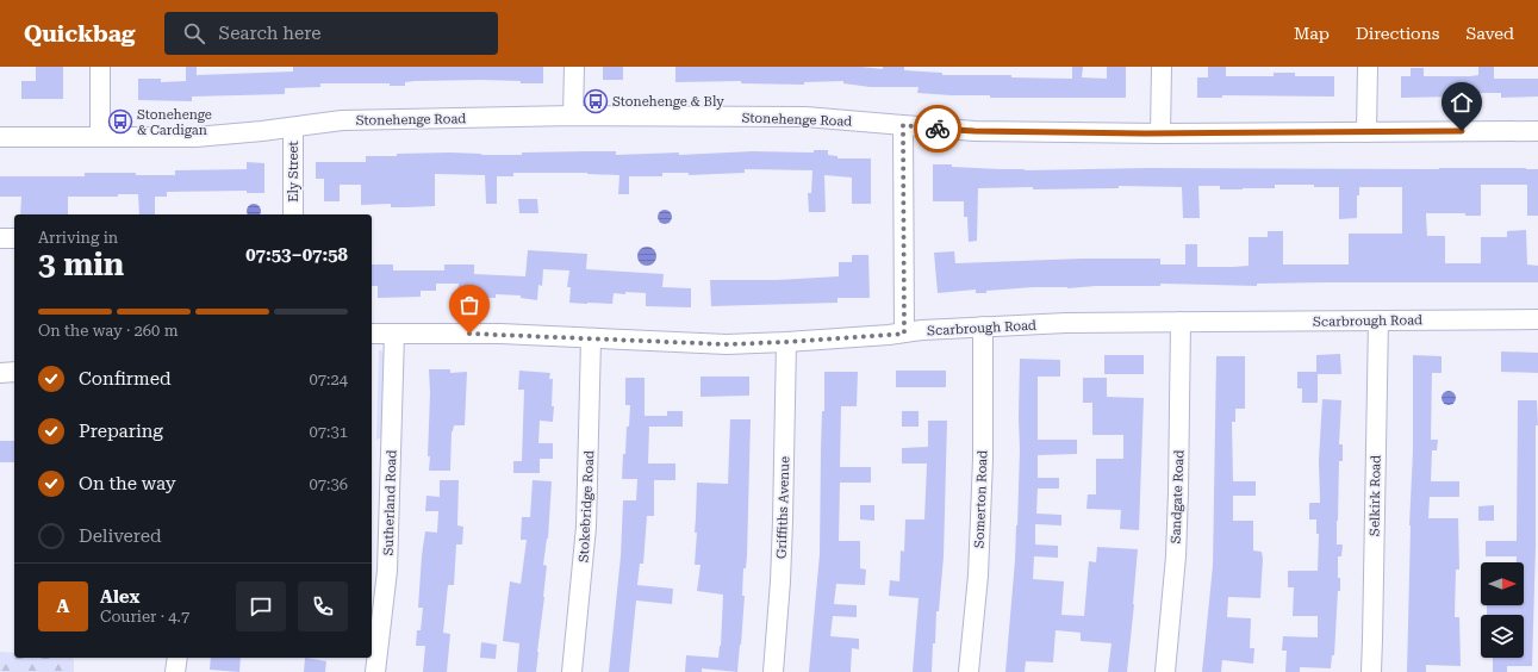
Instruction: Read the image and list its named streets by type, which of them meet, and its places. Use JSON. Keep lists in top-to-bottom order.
{
  "streets": {
    "street": [
      "Stonehenge Road",
      "Ely Street",
      "Scarbrough Road",
      "Selkirk Road",
      "Sandgate Road",
      "Somerton Road",
      "Sutherland Road",
      "Stokebridge Road",
      "Griffiths Avenue"
    ]
  },
  "crossings": [
    ["Stonehenge Road", "Ely Street"],
    ["Scarbrough Road", "Selkirk Road"],
    ["Scarbrough Road", "Sandgate Road"],
    ["Scarbrough Road", "Somerton Road"],
    ["Scarbrough Road", "Sutherland Road"],
    ["Scarbrough Road", "Stokebridge Road"],
    ["Scarbrough Road", "Griffiths Avenue"]
  ],
  "places": {
    "bus stop": ["Stonehenge & Bly", "Stonehenge & Cardigan"]
  },
  "north": "right",
  "page": {
    "header": "Quickbag",
    "search": "Search here",
    "nav": ["Map", "Directions", "Saved"],
    "heading": ["3 min", "Arriving in", "07:53–07:58"],
    "panel": ["Alex", "Courier · 4.7"],
    "bar": "On the way · 260 m",
    "list": [
      ["Confirmed", "07:24"],
      ["Preparing", "07:31"],
      ["On the way", "07:36"],
      "Delivered"
    ],
    "round": "A"
  }
}
